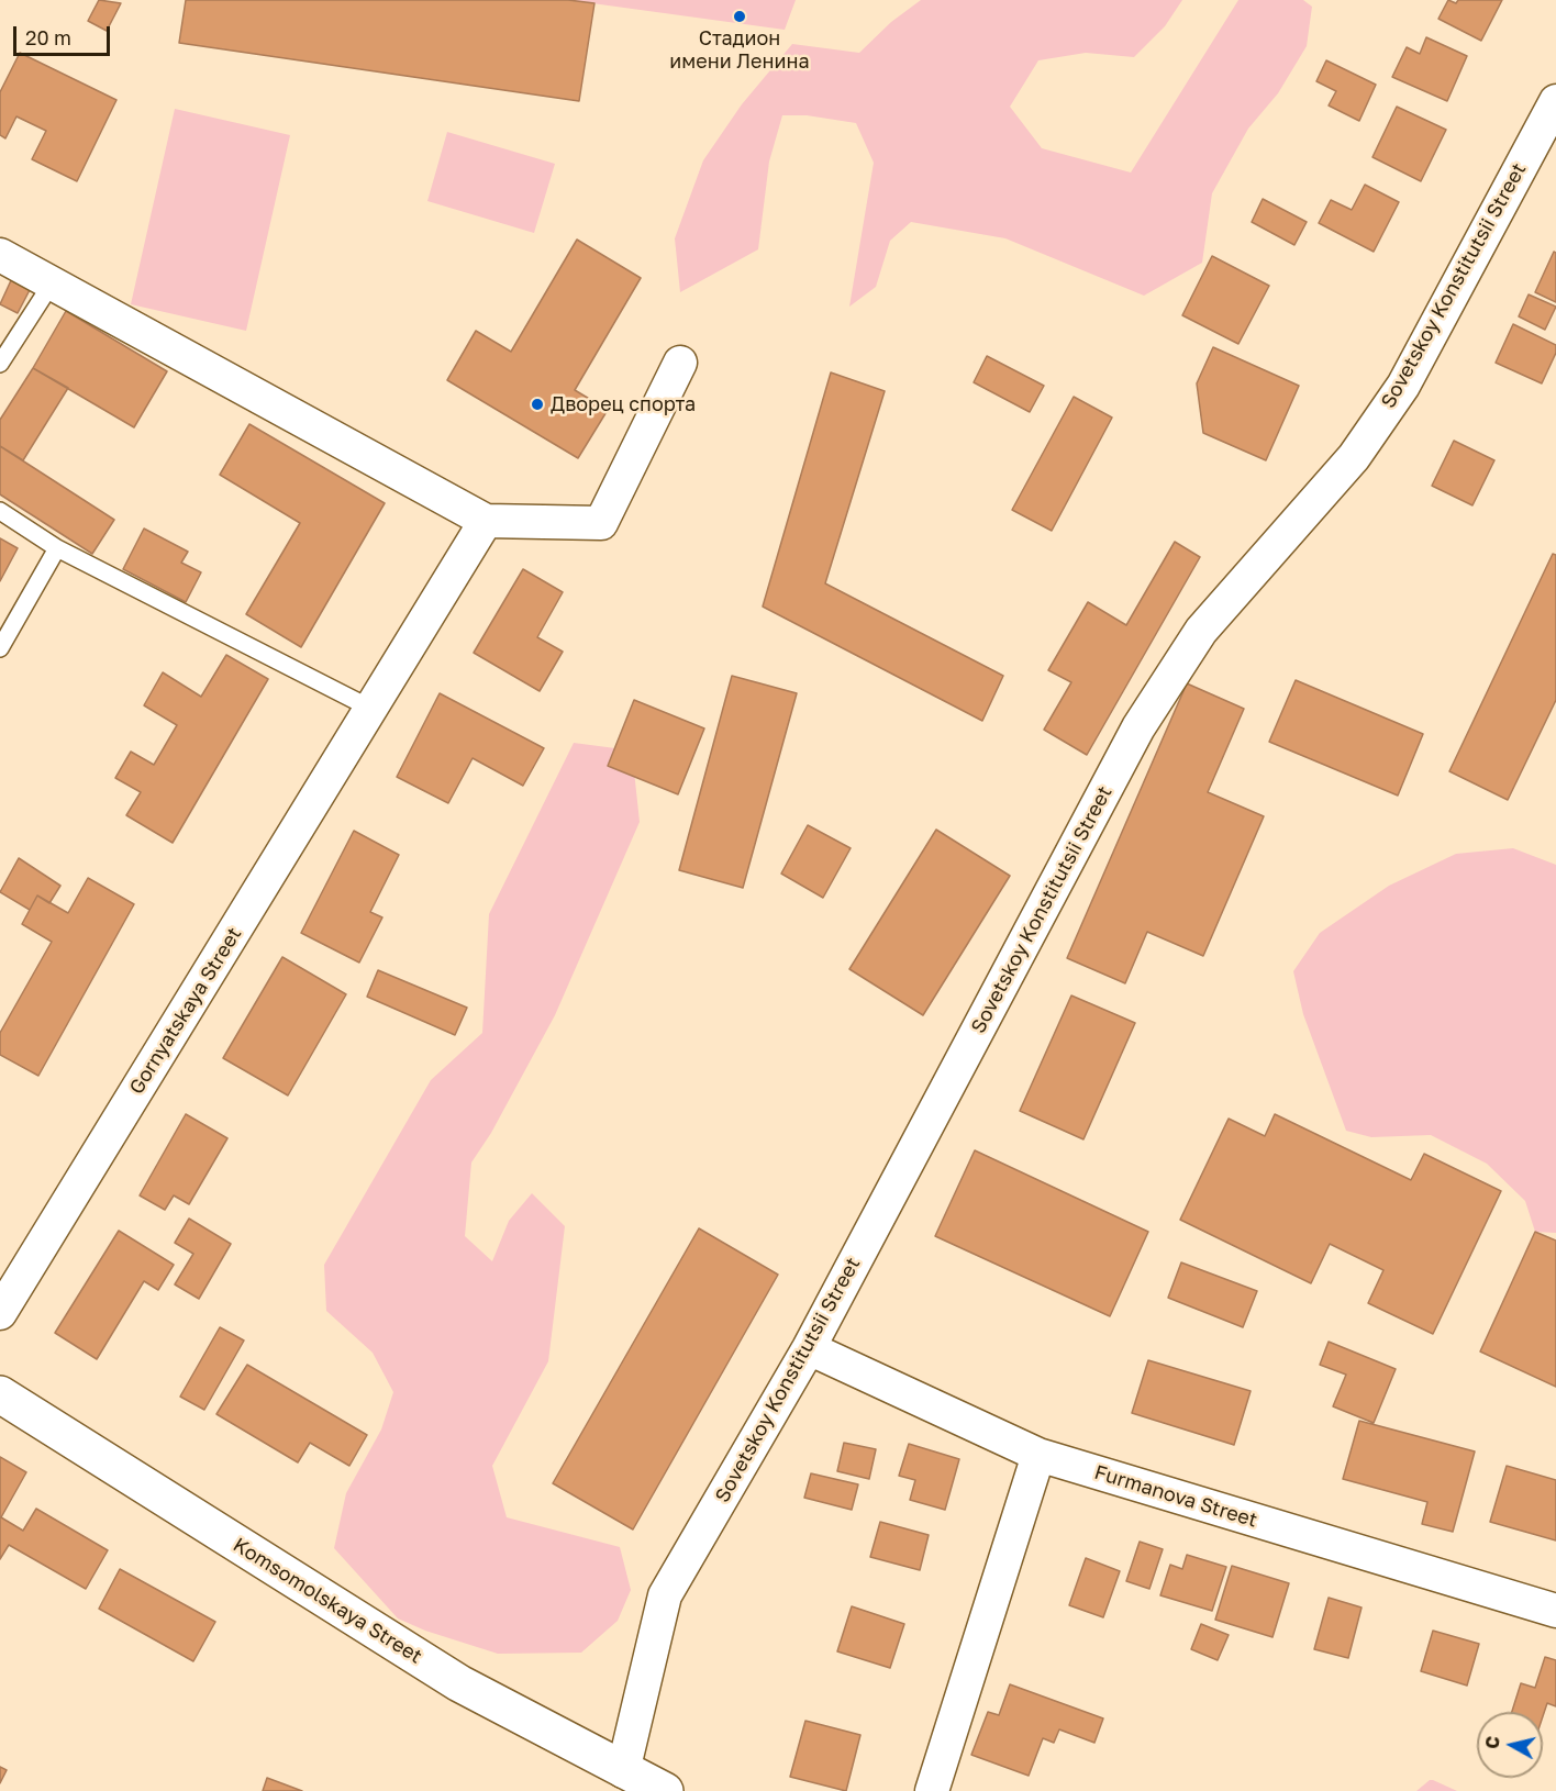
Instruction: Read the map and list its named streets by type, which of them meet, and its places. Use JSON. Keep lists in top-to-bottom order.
{
  "streets": {
    "main road": ["Komsomolskaya Street"],
    "street": ["Sovetskoy Konstitutsii Street", "Gornyatskaya Street", "Furmanova Street"]
  },
  "crossings": [
    ["Sovetskoy Konstitutsii Street", "Furmanova Street"],
    ["Sovetskoy Konstitutsii Street", "Komsomolskaya Street"]
  ],
  "places": ["Стадион имени Ленина", "Дворец спорта"],
  "scale_bar": "20 m",
  "north": "left"
}
